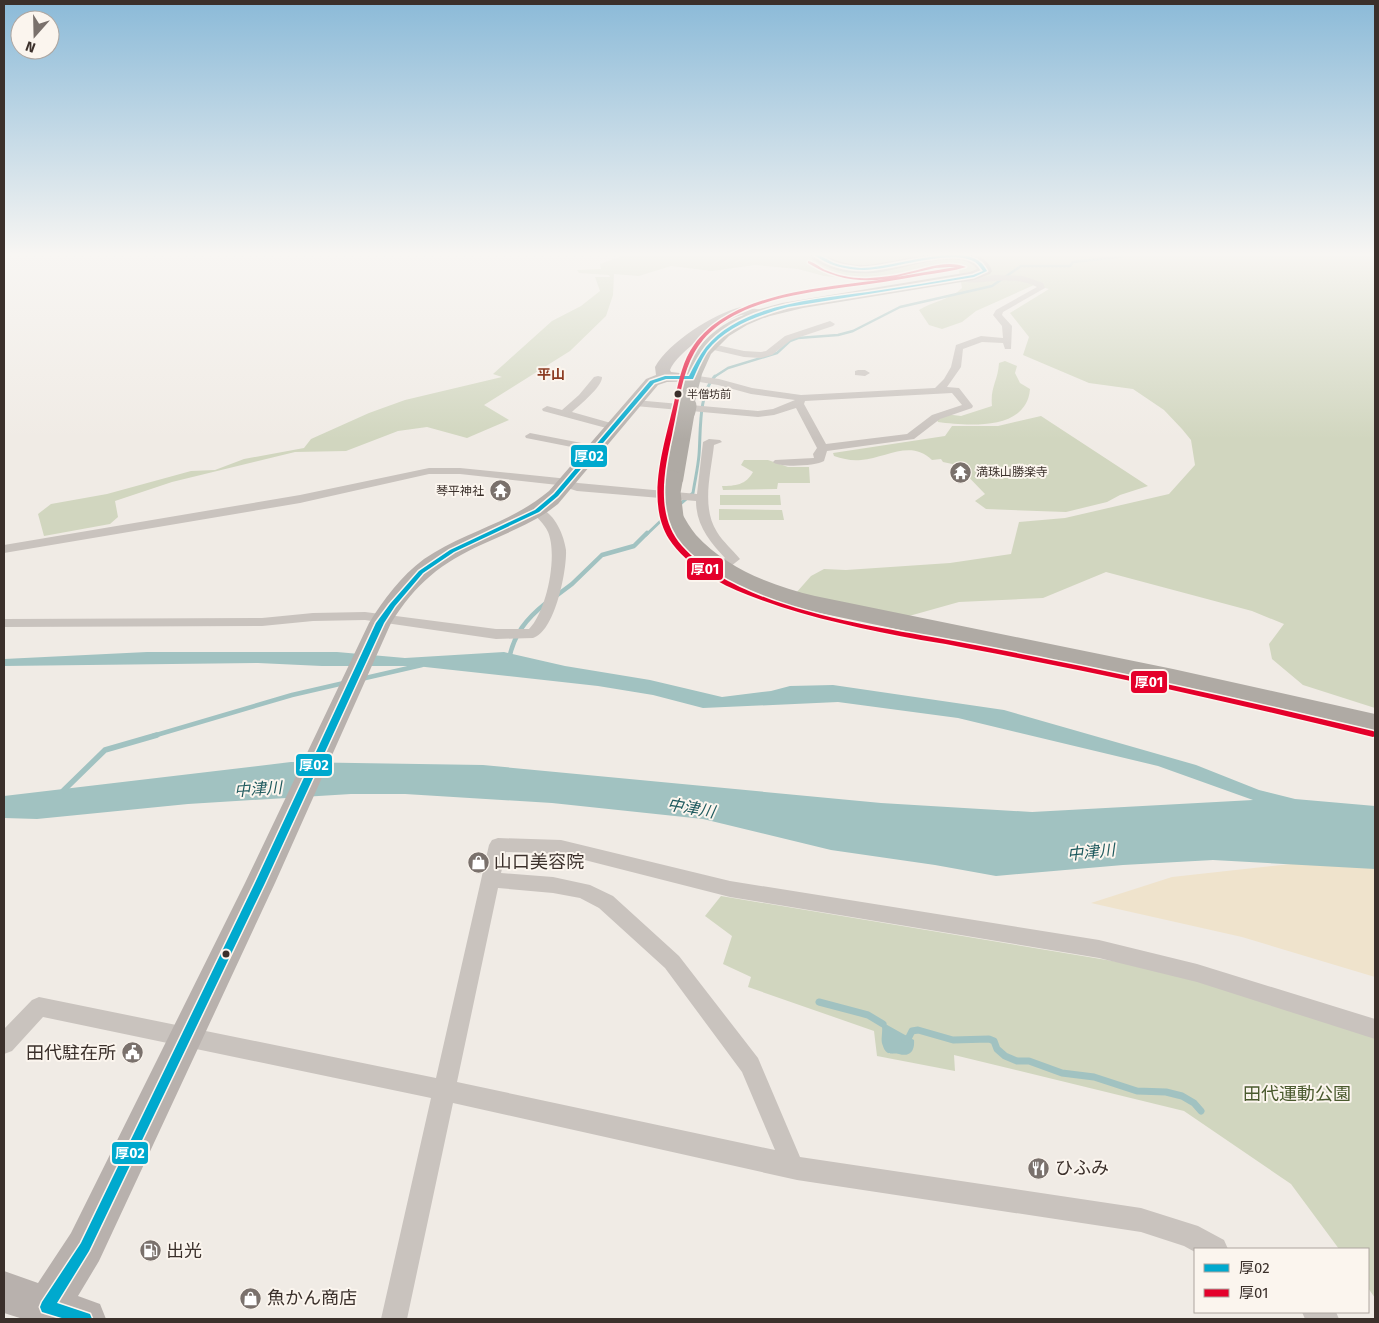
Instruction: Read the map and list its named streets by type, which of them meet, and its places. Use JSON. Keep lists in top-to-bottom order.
{
  "districts": ["平山"],
  "water": ["中津川"],
  "parks": ["田代運動公園"],
  "places": {
    "other": ["半僧坊前"],
    "temple": ["満珠山勝楽寺", "琴平神社"],
    "shop": ["山口美容院", "魚かん商店"],
    "public building": ["田代駐在所"],
    "restaurant": ["ひふみ"],
    "fuel station": ["出光"]
  },
  "lines": ["transit line 厚02", "transit line 厚01"],
  "legend": ["厚02", "厚01"],
  "north": "bottom"
}
